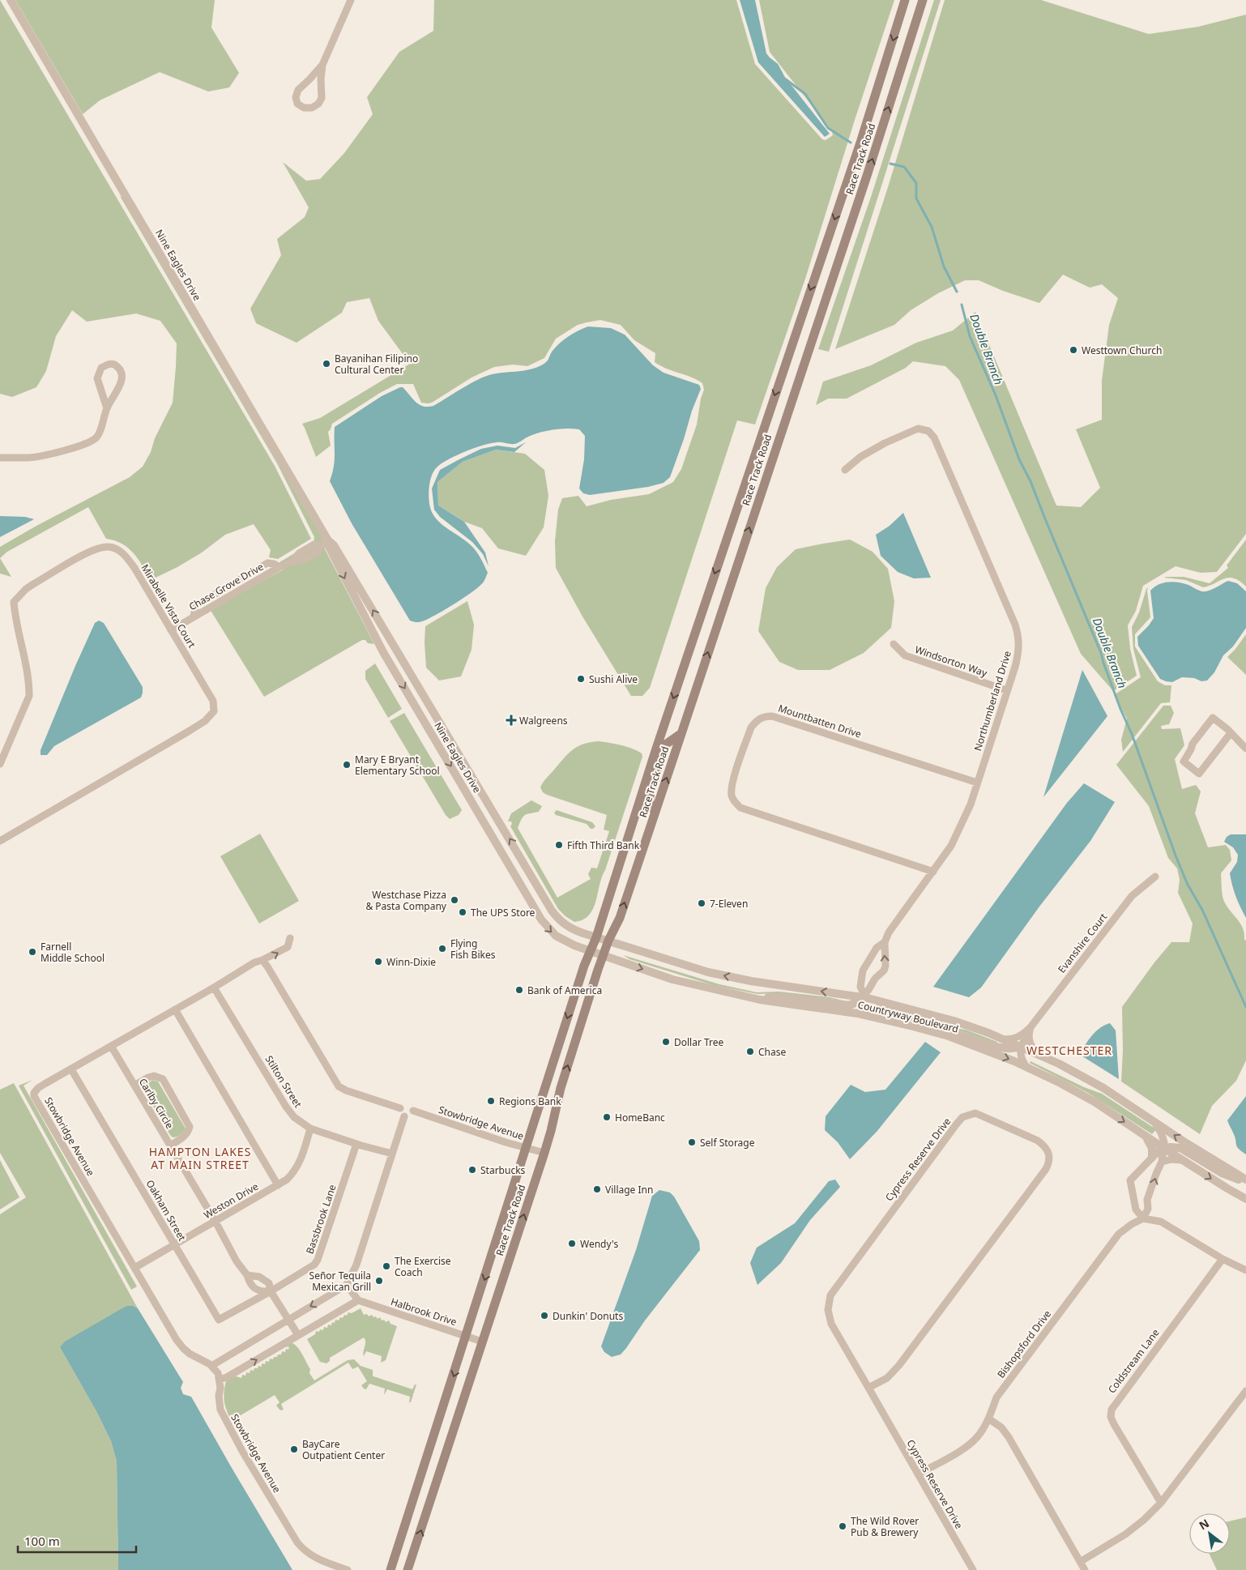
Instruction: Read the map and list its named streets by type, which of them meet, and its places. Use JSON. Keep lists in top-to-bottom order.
{
  "streets": {
    "main road": ["Race Track Road"],
    "street": [
      "Nine Eagles Drive",
      "Chase Grove Drive",
      "Mirabelle Vista Court",
      "Windsorton Way",
      "Northumberland Drive",
      "Mountbatten Drive",
      "Evanshire Court",
      "Countryway Boulevard",
      "Stilton Street",
      "Carlby Circle",
      "Stowbridge Avenue",
      "Cypress Reserve Drive",
      "Weston Drive",
      "Oakham Street",
      "Bassbrook Lane",
      "Halbrook Drive",
      "Bishopsford Drive",
      "Coldstream Lane"
    ]
  },
  "crossings": [
    ["Race Track Road", "Nine Eagles Drive"],
    ["Race Track Road", "Countryway Boulevard"],
    ["Race Track Road", "Stowbridge Avenue"],
    ["Race Track Road", "Halbrook Drive"],
    ["Nine Eagles Drive", "Chase Grove Drive"],
    ["Nine Eagles Drive", "Countryway Boulevard"],
    ["Chase Grove Drive", "Mirabelle Vista Court"],
    ["Windsorton Way", "Northumberland Drive"],
    ["Northumberland Drive", "Mountbatten Drive"],
    ["Northumberland Drive", "Countryway Boulevard"],
    ["Evanshire Court", "Countryway Boulevard"],
    ["Stilton Street", "Stowbridge Avenue"],
    ["Stilton Street", "Weston Drive"],
    ["Stilton Street", "Bassbrook Lane"],
    ["Carlby Circle", "Stowbridge Avenue"],
    ["Carlby Circle", "Weston Drive"],
    ["Carlby Circle", "Bassbrook Lane"],
    ["Stowbridge Avenue", "Weston Drive"],
    ["Stowbridge Avenue", "Oakham Street"],
    ["Cypress Reserve Drive", "Bishopsford Drive"],
    ["Weston Drive", "Oakham Street"],
    ["Oakham Street", "Bassbrook Lane"]
  ],
  "districts": ["WESTCHESTER", "HAMPTON LAKES AT MAIN STREET"],
  "water": ["Double Branch"],
  "places": {
    "other": [
      "Westtown Church",
      "Bayanihan Filipino Cultural Center",
      "Sushi Alive",
      "Mary E Bryant Elementary School",
      "Fifth Third Bank",
      "Westchase Pizza & Pasta Company",
      "7-Eleven",
      "The UPS Store",
      "Flying Fish Bikes",
      "Farnell Middle School",
      "Winn-Dixie",
      "Bank of America",
      "Dollar Tree",
      "Chase",
      "Regions Bank",
      "HomeBanc",
      "Self Storage",
      "Starbucks",
      "Village Inn",
      "Wendy's",
      "The Exercise Coach",
      "Señor Tequila Mexican Grill",
      "Dunkin' Donuts",
      "BayCare Outpatient Center",
      "The Wild Rover Pub & Brewery"
    ],
    "health": ["Walgreens"]
  },
  "scale_bar": "100 m",
  "north": "top left"
}
